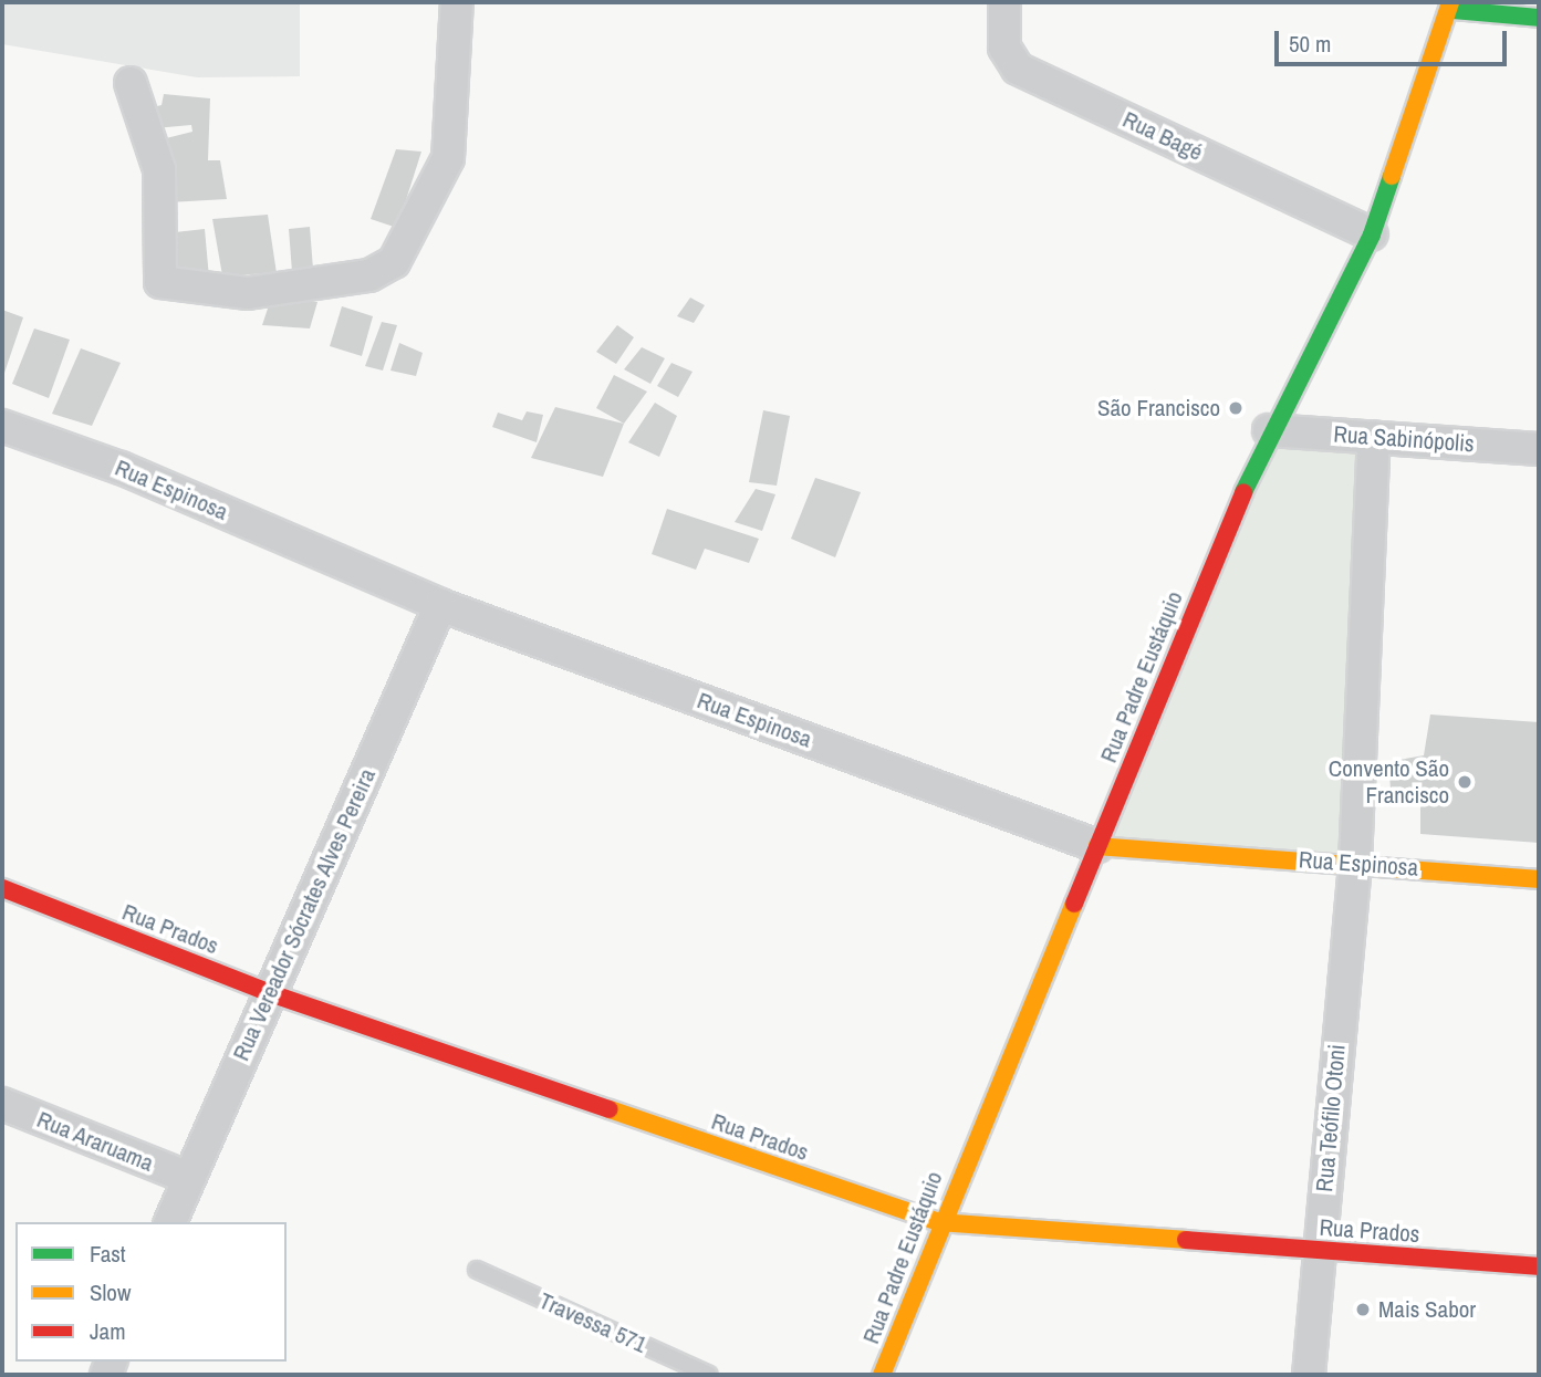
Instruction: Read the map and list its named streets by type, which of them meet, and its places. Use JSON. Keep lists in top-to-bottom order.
{
  "streets": {
    "street": [
      "Rua Bagé",
      "Rua Sabinópolis",
      "Rua Espinosa",
      "Rua Padre Eustáquio",
      "Rua Vereador Sócrates Alves Pereira",
      "Rua Prados",
      "Rua Teófilo Otoni",
      "Rua Araruama"
    ],
    "lane": ["Travessa 571"]
  },
  "crossings": [
    ["Rua Bagé", "Rua Padre Eustáquio"],
    ["Rua Sabinópolis", "Rua Padre Eustáquio"],
    ["Rua Sabinópolis", "Rua Teófilo Otoni"],
    ["Rua Espinosa", "Rua Padre Eustáquio"],
    ["Rua Espinosa", "Rua Vereador Sócrates Alves Pereira"],
    ["Rua Espinosa", "Rua Teófilo Otoni"],
    ["Rua Padre Eustáquio", "Rua Prados"],
    ["Rua Vereador Sócrates Alves Pereira", "Rua Prados"],
    ["Rua Vereador Sócrates Alves Pereira", "Rua Araruama"],
    ["Rua Prados", "Rua Teófilo Otoni"]
  ],
  "places": ["São Francisco", "Convento São Francisco", "Mais Sabor"],
  "legend": ["Fast", "Slow", "Jam"],
  "scale_bar": "50 m"
}
